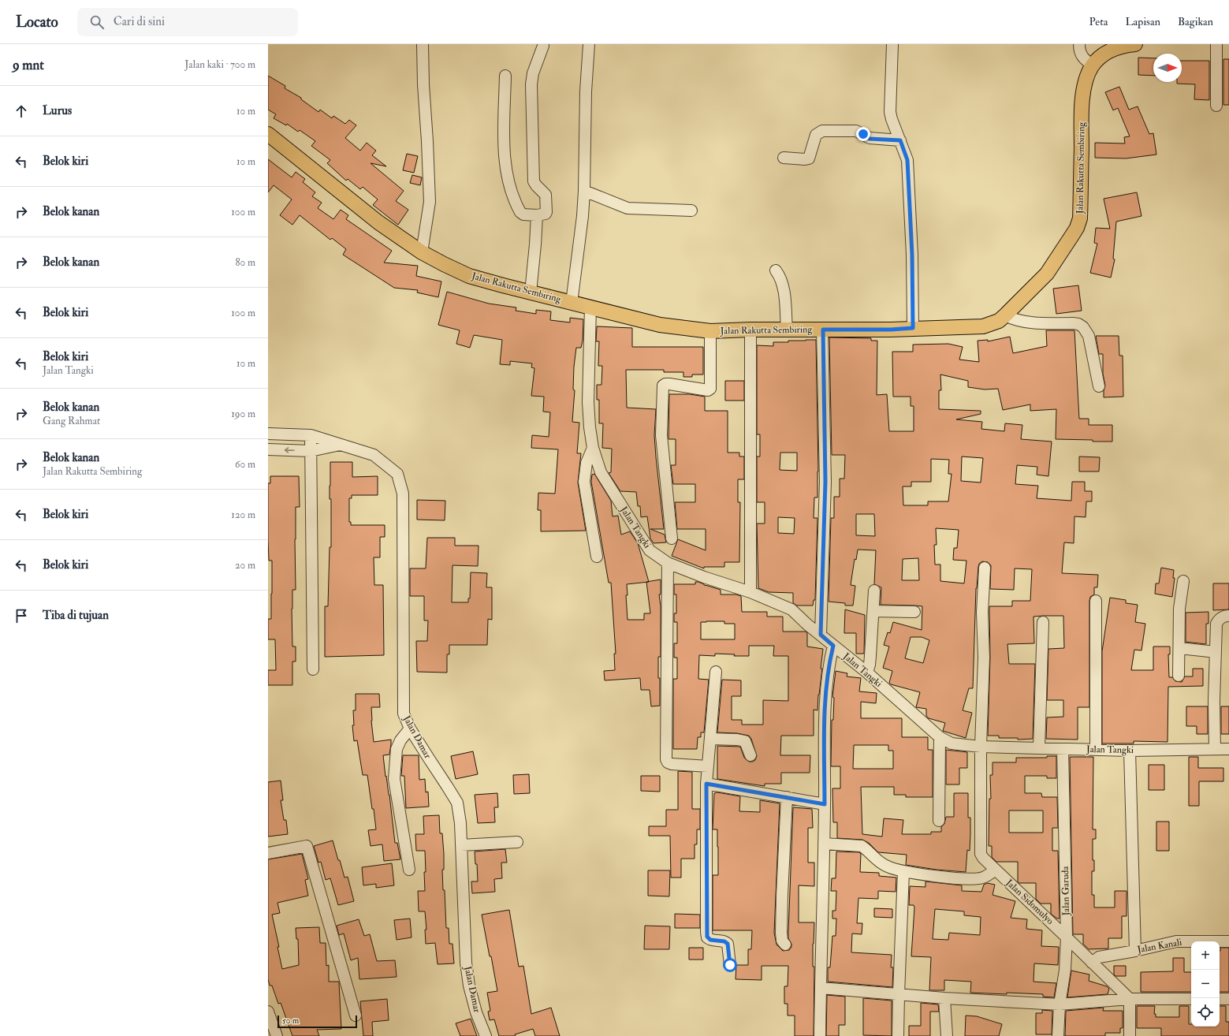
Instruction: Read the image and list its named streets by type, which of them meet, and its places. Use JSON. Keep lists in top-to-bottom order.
{
  "streets": {
    "main road": ["Jalan Rakutta Sembiring"],
    "street": [
      "Jalan Tangki",
      "Jalan Damar",
      "Jalan Garuda",
      "Jalan Sidomulyo",
      "Jalan Kanali"
    ]
  },
  "crossings": [
    ["Jalan Rakutta Sembiring", "Jalan Tangki"],
    ["Jalan Tangki", "Jalan Garuda"],
    ["Jalan Tangki", "Jalan Sidomulyo"],
    ["Jalan Garuda", "Jalan Sidomulyo"],
    ["Jalan Sidomulyo", "Jalan Kanali"]
  ],
  "scale_bar": "50 m",
  "north": "right",
  "page": {
    "header": "Locato",
    "search": "Cari di sini",
    "nav": ["Peta", "Lapisan", "Bagikan"],
    "heading": ["9 mnt", "Jalan kaki · 700 m"],
    "list": [
      ["Lurus", "10 m"],
      ["Belok kiri", "10 m"],
      ["Belok kanan", "100 m"],
      ["Belok kanan", "80 m"],
      ["Belok kiri", "100 m"],
      ["Belok kiri", "Jalan Tangki", "10 m"],
      ["Belok kanan", "Gang Rahmat", "190 m"],
      ["Belok kanan", "Jalan Rakutta Sembiring", "60 m"],
      ["Belok kiri", "120 m"],
      ["Belok kiri", "20 m"],
      "Tiba di tujuan"
    ],
    "map_buttons": ["+", "−"],
    "scale": "50 m"
  }
}
